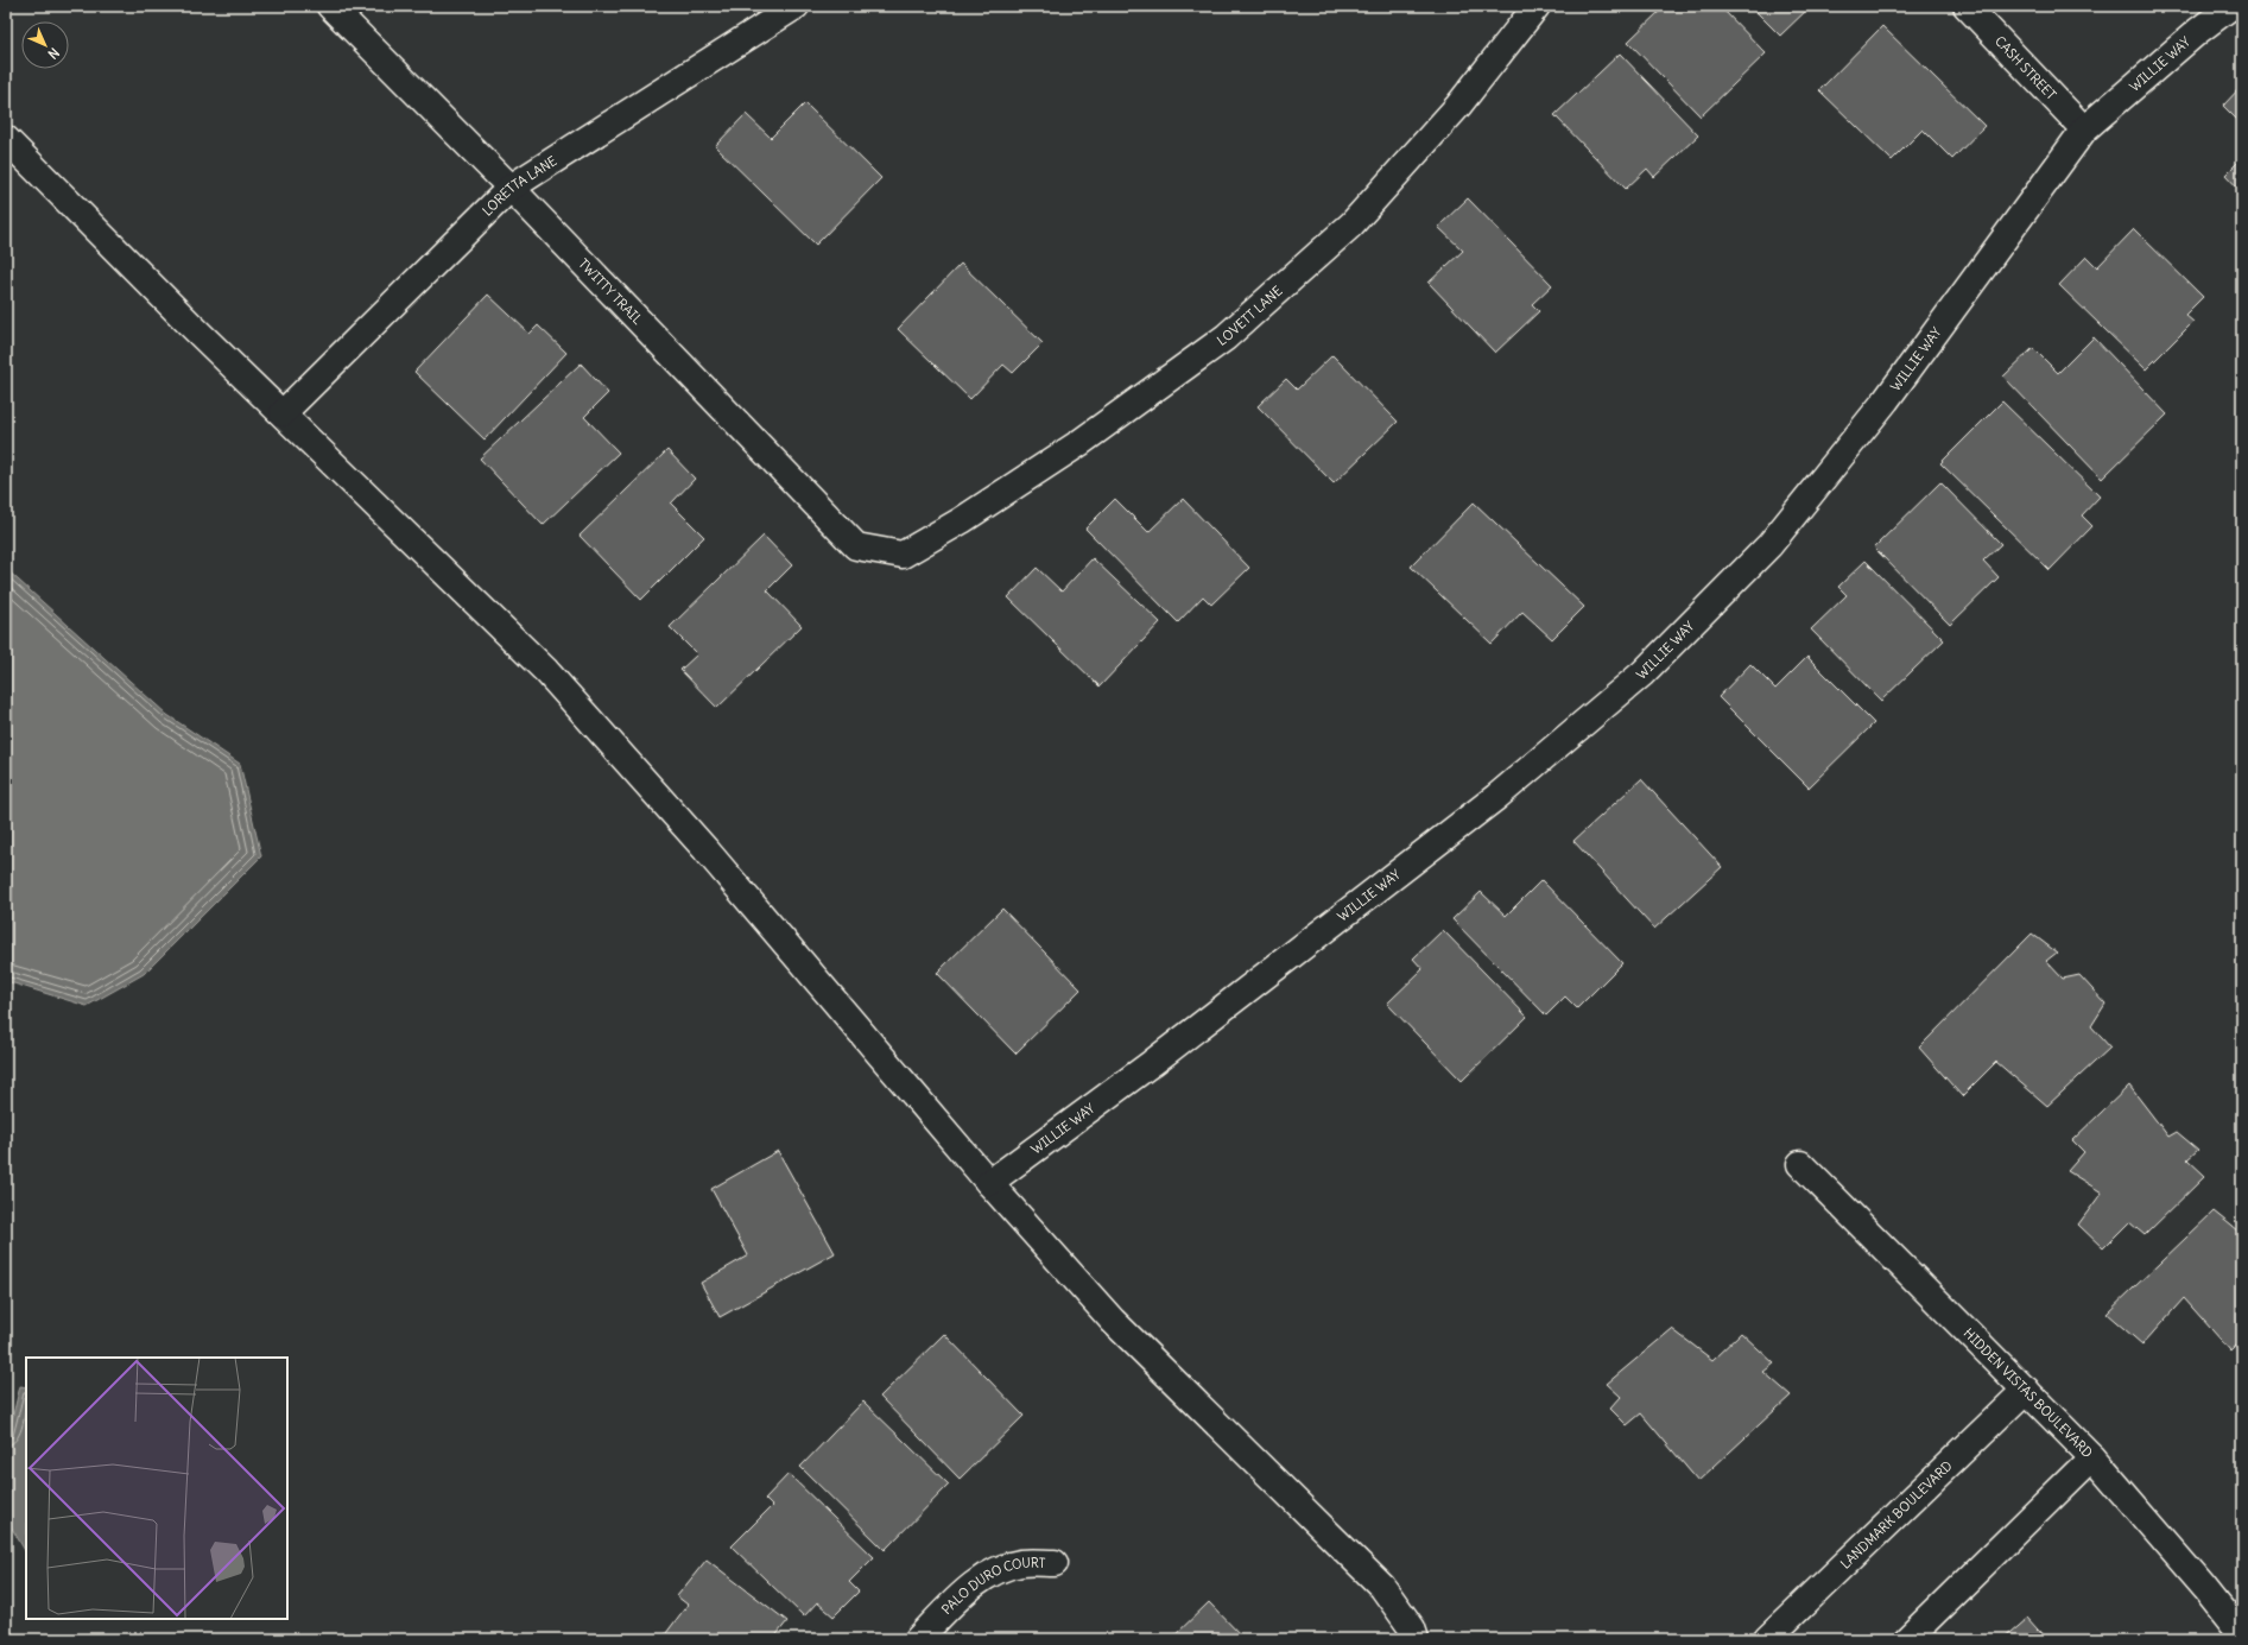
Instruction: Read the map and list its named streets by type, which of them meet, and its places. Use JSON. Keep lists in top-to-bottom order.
{
  "streets": {
    "street": [
      "WILLIE WAY",
      "CASH STREET",
      "LORETTA LANE",
      "TWITTY TRAIL",
      "LOVETT LANE",
      "HIDDEN VISTAS BOULEVARD",
      "LANDMARK BOULEVARD",
      "PALO DURO COURT"
    ]
  },
  "crossings": [
    ["WILLIE WAY", "CASH STREET"],
    ["LORETTA LANE", "TWITTY TRAIL"],
    ["TWITTY TRAIL", "LOVETT LANE"],
    ["HIDDEN VISTAS BOULEVARD", "LANDMARK BOULEVARD"]
  ],
  "north": "bottom right"
}
